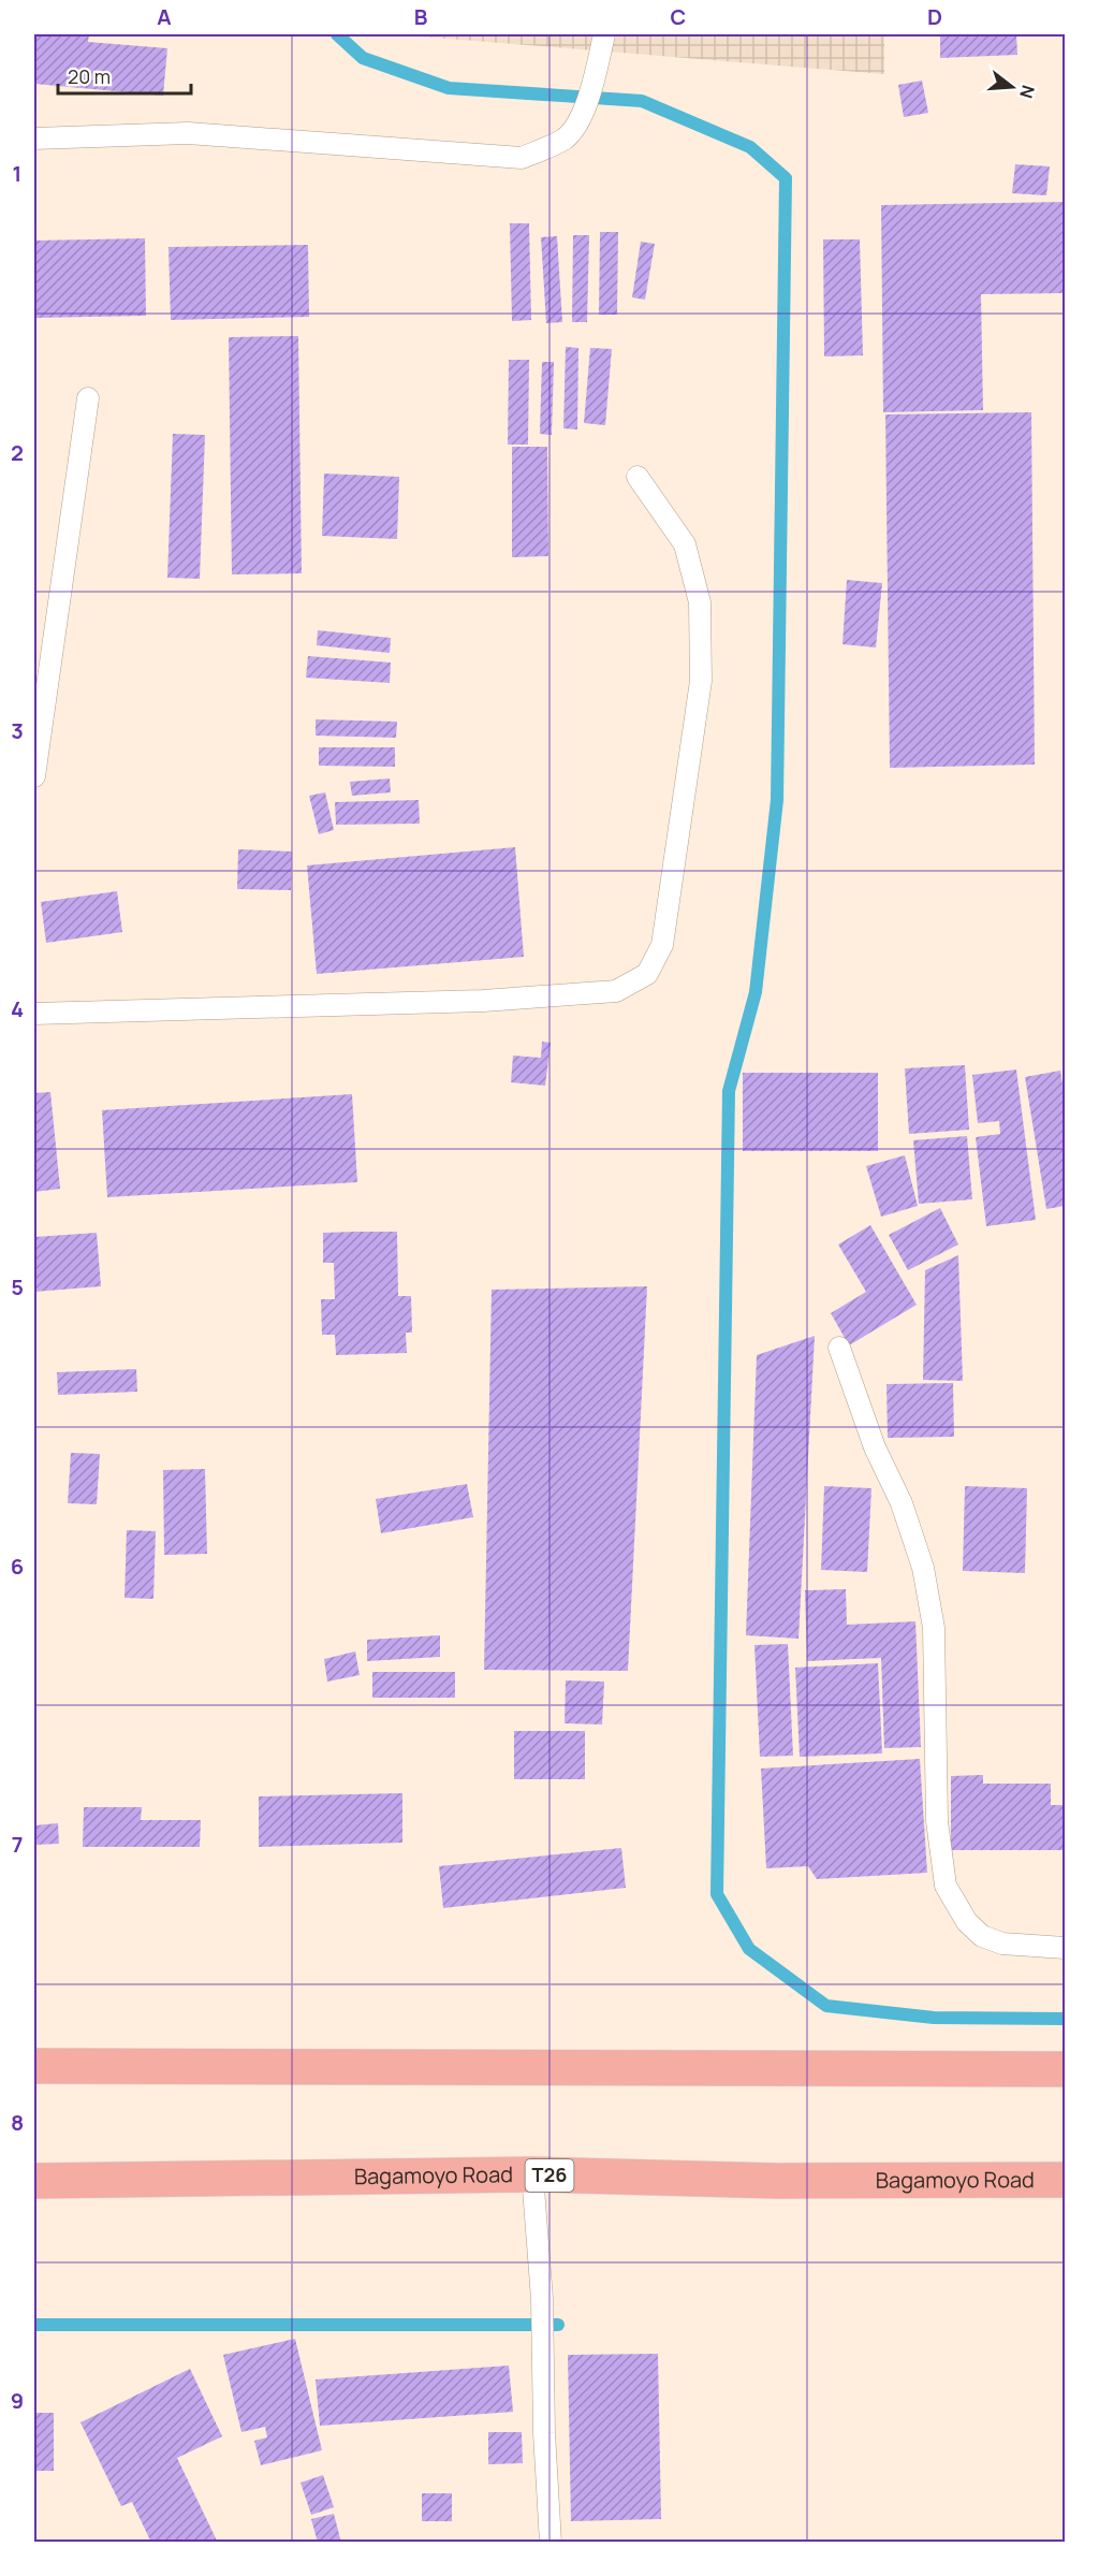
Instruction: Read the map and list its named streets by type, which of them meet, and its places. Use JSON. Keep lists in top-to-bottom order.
{
  "streets": {
    "highway": ["T26", "Bagamoyo Road"]
  },
  "scale_bar": "20 m",
  "north": "right",
  "grid": {
    "columns": [
      "A",
      "B",
      "C",
      "D"
    ],
    "rows": [
      "1",
      "2",
      "3",
      "4",
      "5",
      "6",
      "7",
      "8",
      "9"
    ]
  }
}
